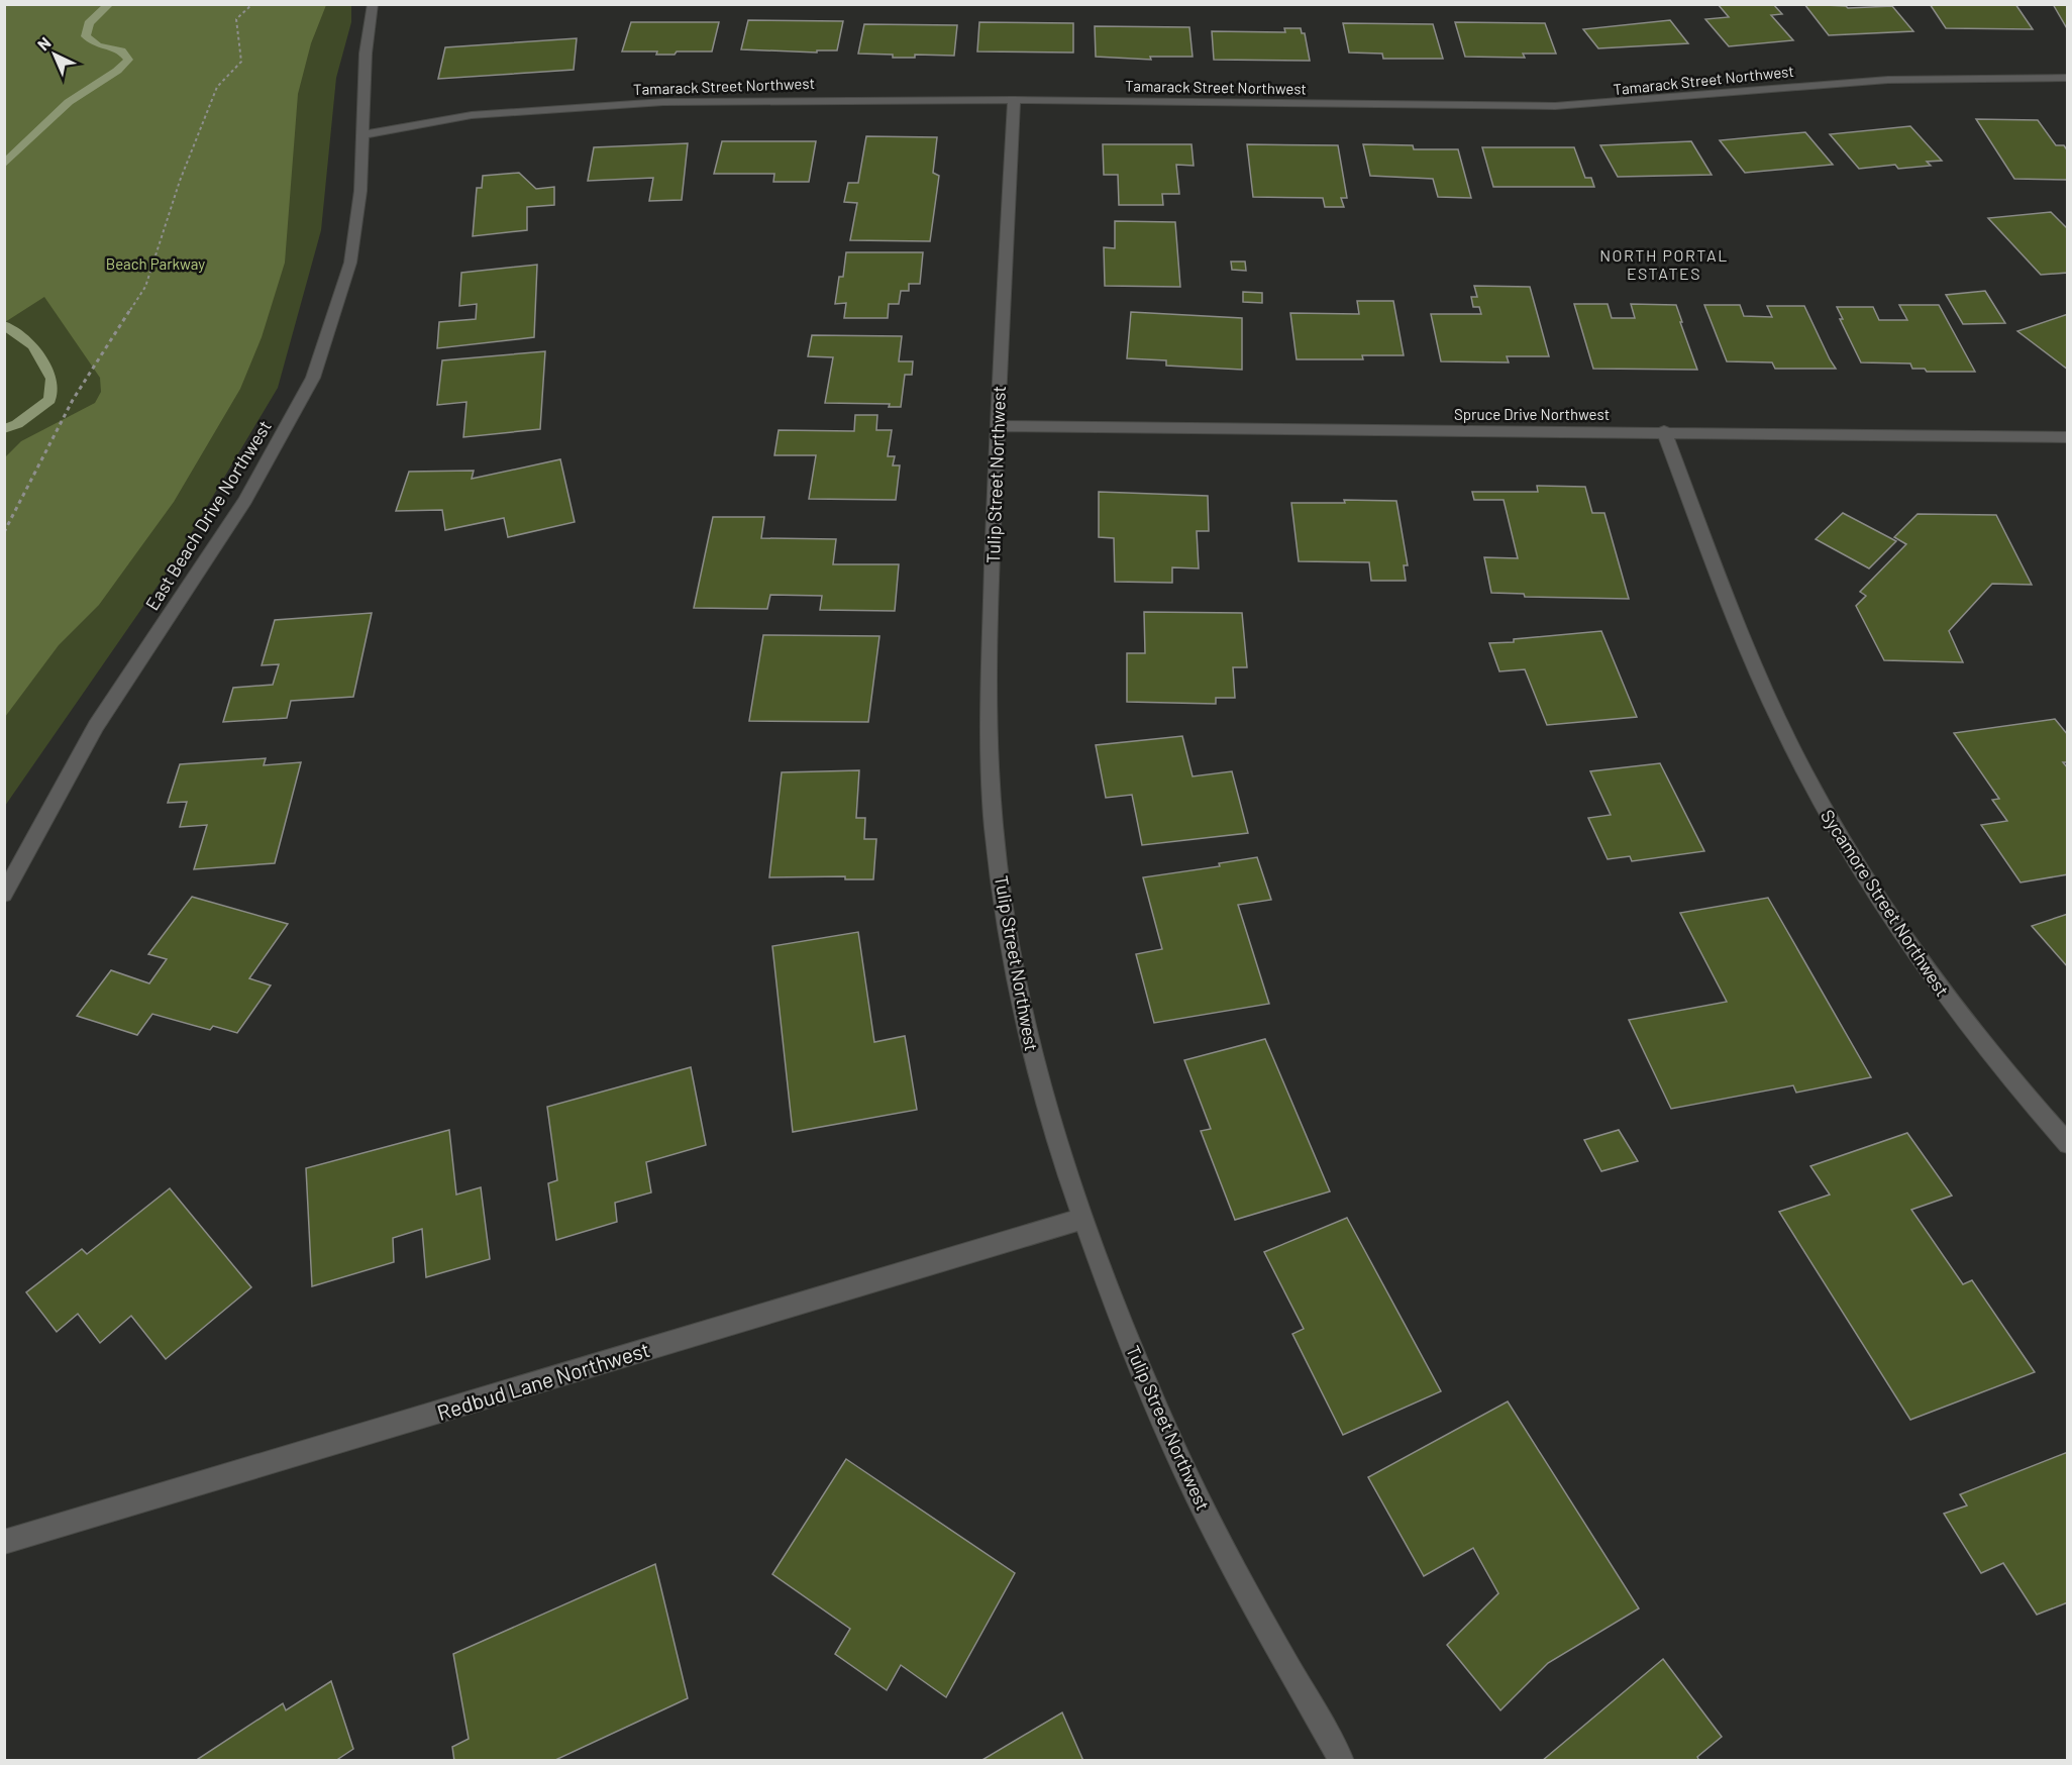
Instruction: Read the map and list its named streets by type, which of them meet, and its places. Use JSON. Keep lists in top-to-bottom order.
{
  "streets": {
    "street": [
      "Tamarack Street Northwest",
      "Spruce Drive Northwest",
      "Tulip Street Northwest",
      "East Beach Drive Northwest",
      "Sycamore Street Northwest",
      "Redbud Lane Northwest"
    ]
  },
  "crossings": [
    ["Tamarack Street Northwest", "Tulip Street Northwest"],
    ["Tamarack Street Northwest", "East Beach Drive Northwest"],
    ["Spruce Drive Northwest", "Tulip Street Northwest"],
    ["Spruce Drive Northwest", "Sycamore Street Northwest"],
    ["Tulip Street Northwest", "Redbud Lane Northwest"]
  ],
  "districts": ["NORTH PORTAL ESTATES"],
  "parks": ["Beach Parkway"],
  "north": "top left"
}
